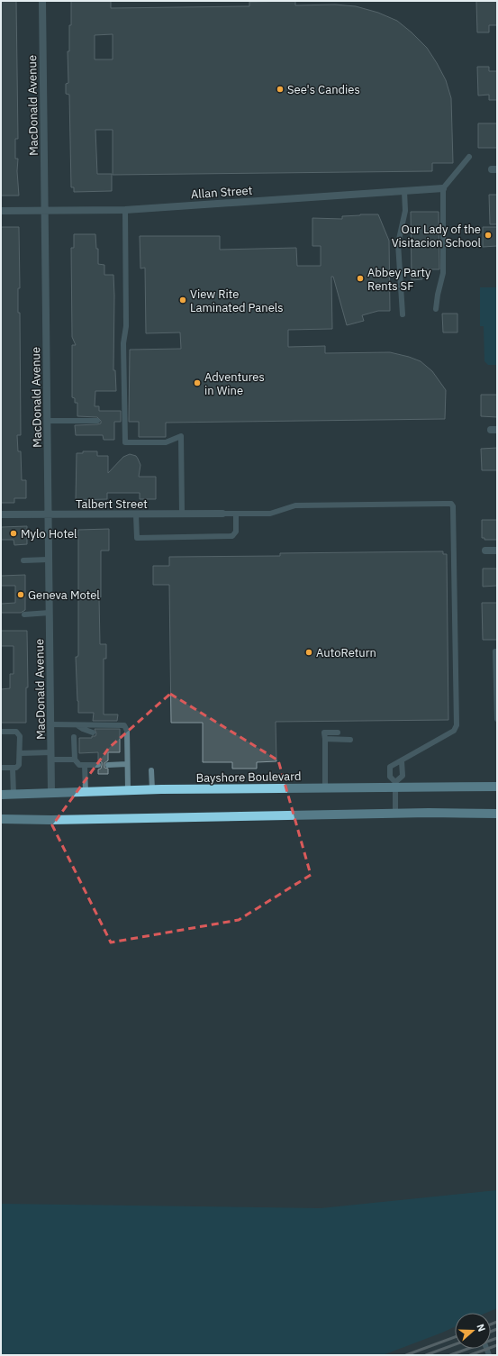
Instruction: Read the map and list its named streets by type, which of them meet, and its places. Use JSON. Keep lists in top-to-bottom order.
{
  "streets": {
    "main road": ["Bayshore Boulevard"],
    "street": ["MacDonald Avenue", "Allan Street", "Talbert Street"]
  },
  "crossings": [
    ["MacDonald Avenue", "Allan Street"],
    ["MacDonald Avenue", "Talbert Street"],
    ["MacDonald Avenue", "Bayshore Boulevard"]
  ],
  "places": [
    "See's Candies",
    "Our Lady of the Visitacion School",
    "Abbey Party Rents SF",
    "View Rite Laminated Panels",
    "Adventures in Wine",
    "Mylo Hotel",
    "Geneva Motel",
    "AutoReturn"
  ],
  "north": "right"
}
